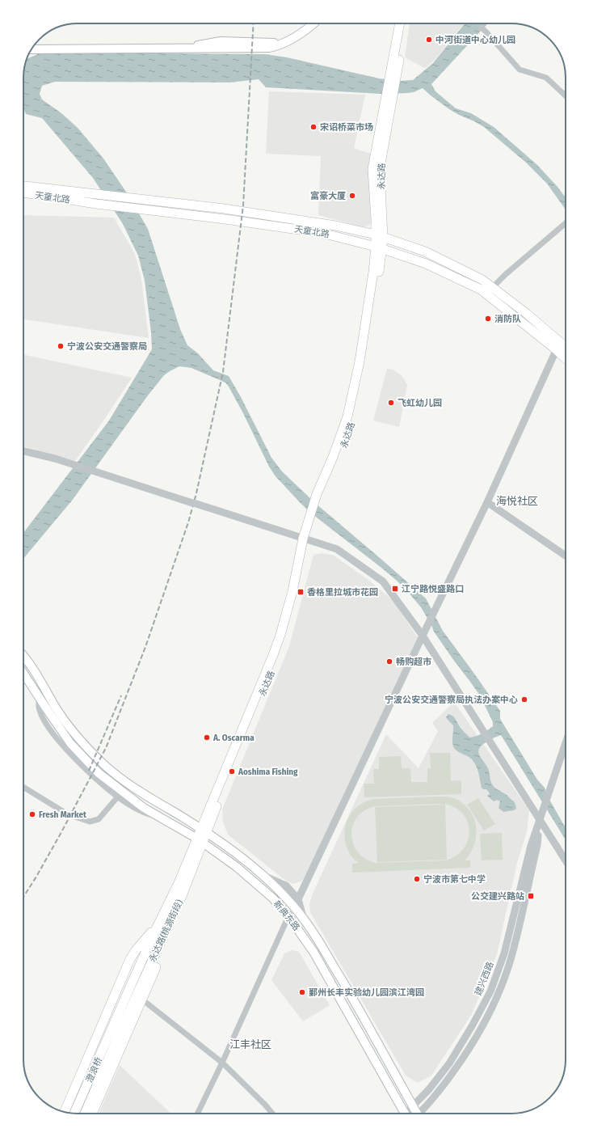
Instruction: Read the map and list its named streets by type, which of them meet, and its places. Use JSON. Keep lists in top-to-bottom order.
{
  "streets": {
    "main road": [
      "永达路",
      "天童北路",
      "新典东路",
      "永达路(桃源街段)",
      "澄浪桥"
    ],
    "street": ["建兴西路"]
  },
  "crossings": [
    ["永达路", "天童北路"],
    ["永达路", "新典东路"],
    ["永达路", "永达路(桃源街段)"],
    ["新典东路", "永达路(桃源街段)"],
    ["新典东路", "建兴西路"],
    ["永达路(桃源街段)", "澄浪桥"]
  ],
  "districts": ["海悦社区", "江丰社区"],
  "places": {
    "other": [
      "中河街道中心幼儿园",
      "宋诏桥菜市场",
      "富豪大厦",
      "消防队",
      "宁波公安交通警察局",
      "飞虹幼儿园",
      "畅购超市",
      "宁波公安交通警察局执法办案中心",
      "A. Oscarma",
      "Aoshima Fishing",
      "Fresh Market",
      "宁波市第七中学",
      "鄞州长丰实验幼儿园滨江湾园"
    ],
    "transit": ["江宁路悦盛路口", "香格里拉城市花园", "公交建兴路站"]
  }
}
